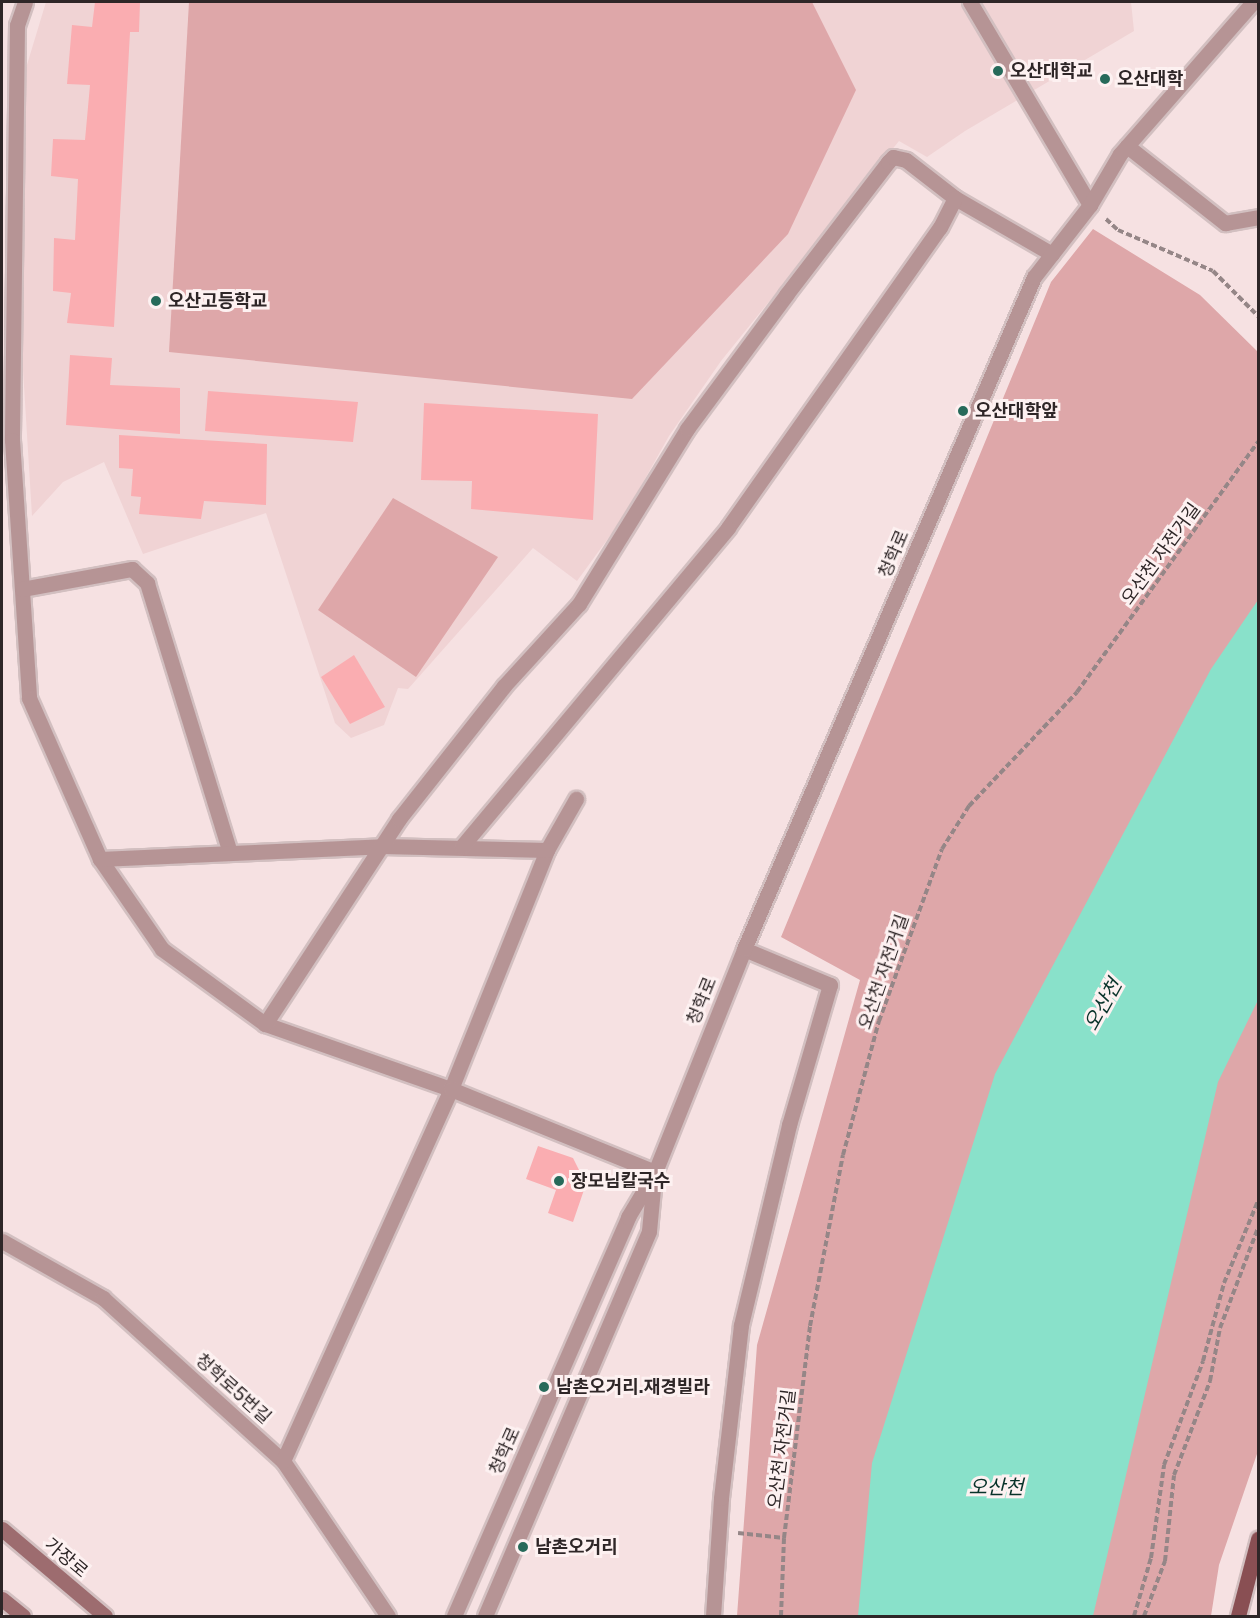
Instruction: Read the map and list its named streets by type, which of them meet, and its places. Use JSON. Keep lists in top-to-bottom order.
{
  "streets": {
    "main road": ["가장로"],
    "street": ["청학로", "청학로5번길"],
    "path": ["오산천 자전거길"]
  },
  "water": ["오산천"],
  "places": [
    "오산대학교",
    "오산대학",
    "오산고등학교",
    "오산대학앞",
    "장모님칼국수",
    "남촌오거리.재경빌라",
    "남촌오거리"
  ]
}
